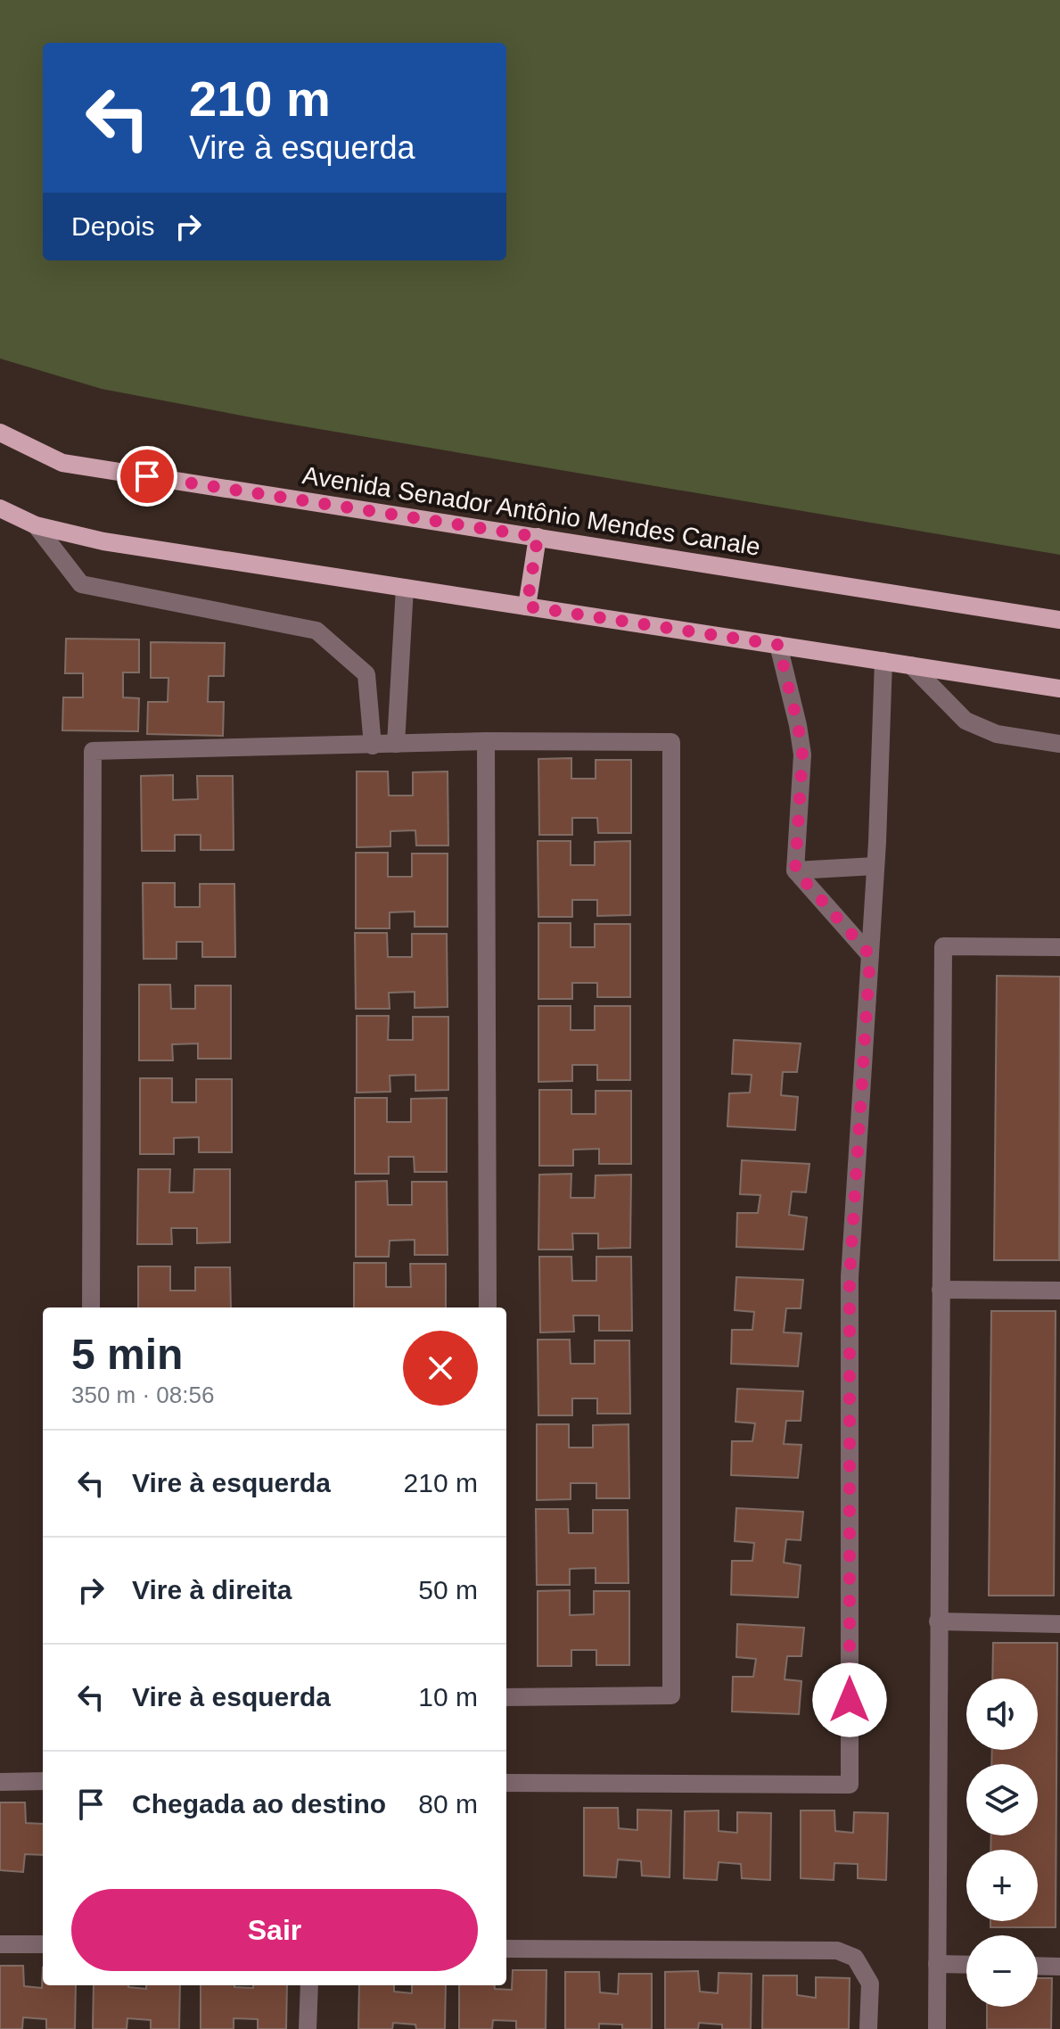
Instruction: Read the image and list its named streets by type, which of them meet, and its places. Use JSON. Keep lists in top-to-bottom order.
{
  "streets": {
    "main road": ["Avenida Senador Antônio Mendes Canale"]
  },
  "page": {
    "turn": ["210 m", "Vire à esquerda"],
    "then": "Depois",
    "heading": ["5 min", "350 m · 08:56"],
    "list": [
      {
        "name": "Vire à esquerda",
        "value": "210 m"
      },
      {
        "name": "Vire à direita",
        "value": "50 m"
      },
      {
        "name": "Vire à esquerda",
        "value": "10 m"
      },
      {
        "name": "Chegada ao destino",
        "value": "80 m"
      }
    ],
    "map_buttons": ["+", "−"],
    "buttons": "Sair"
  }
}
